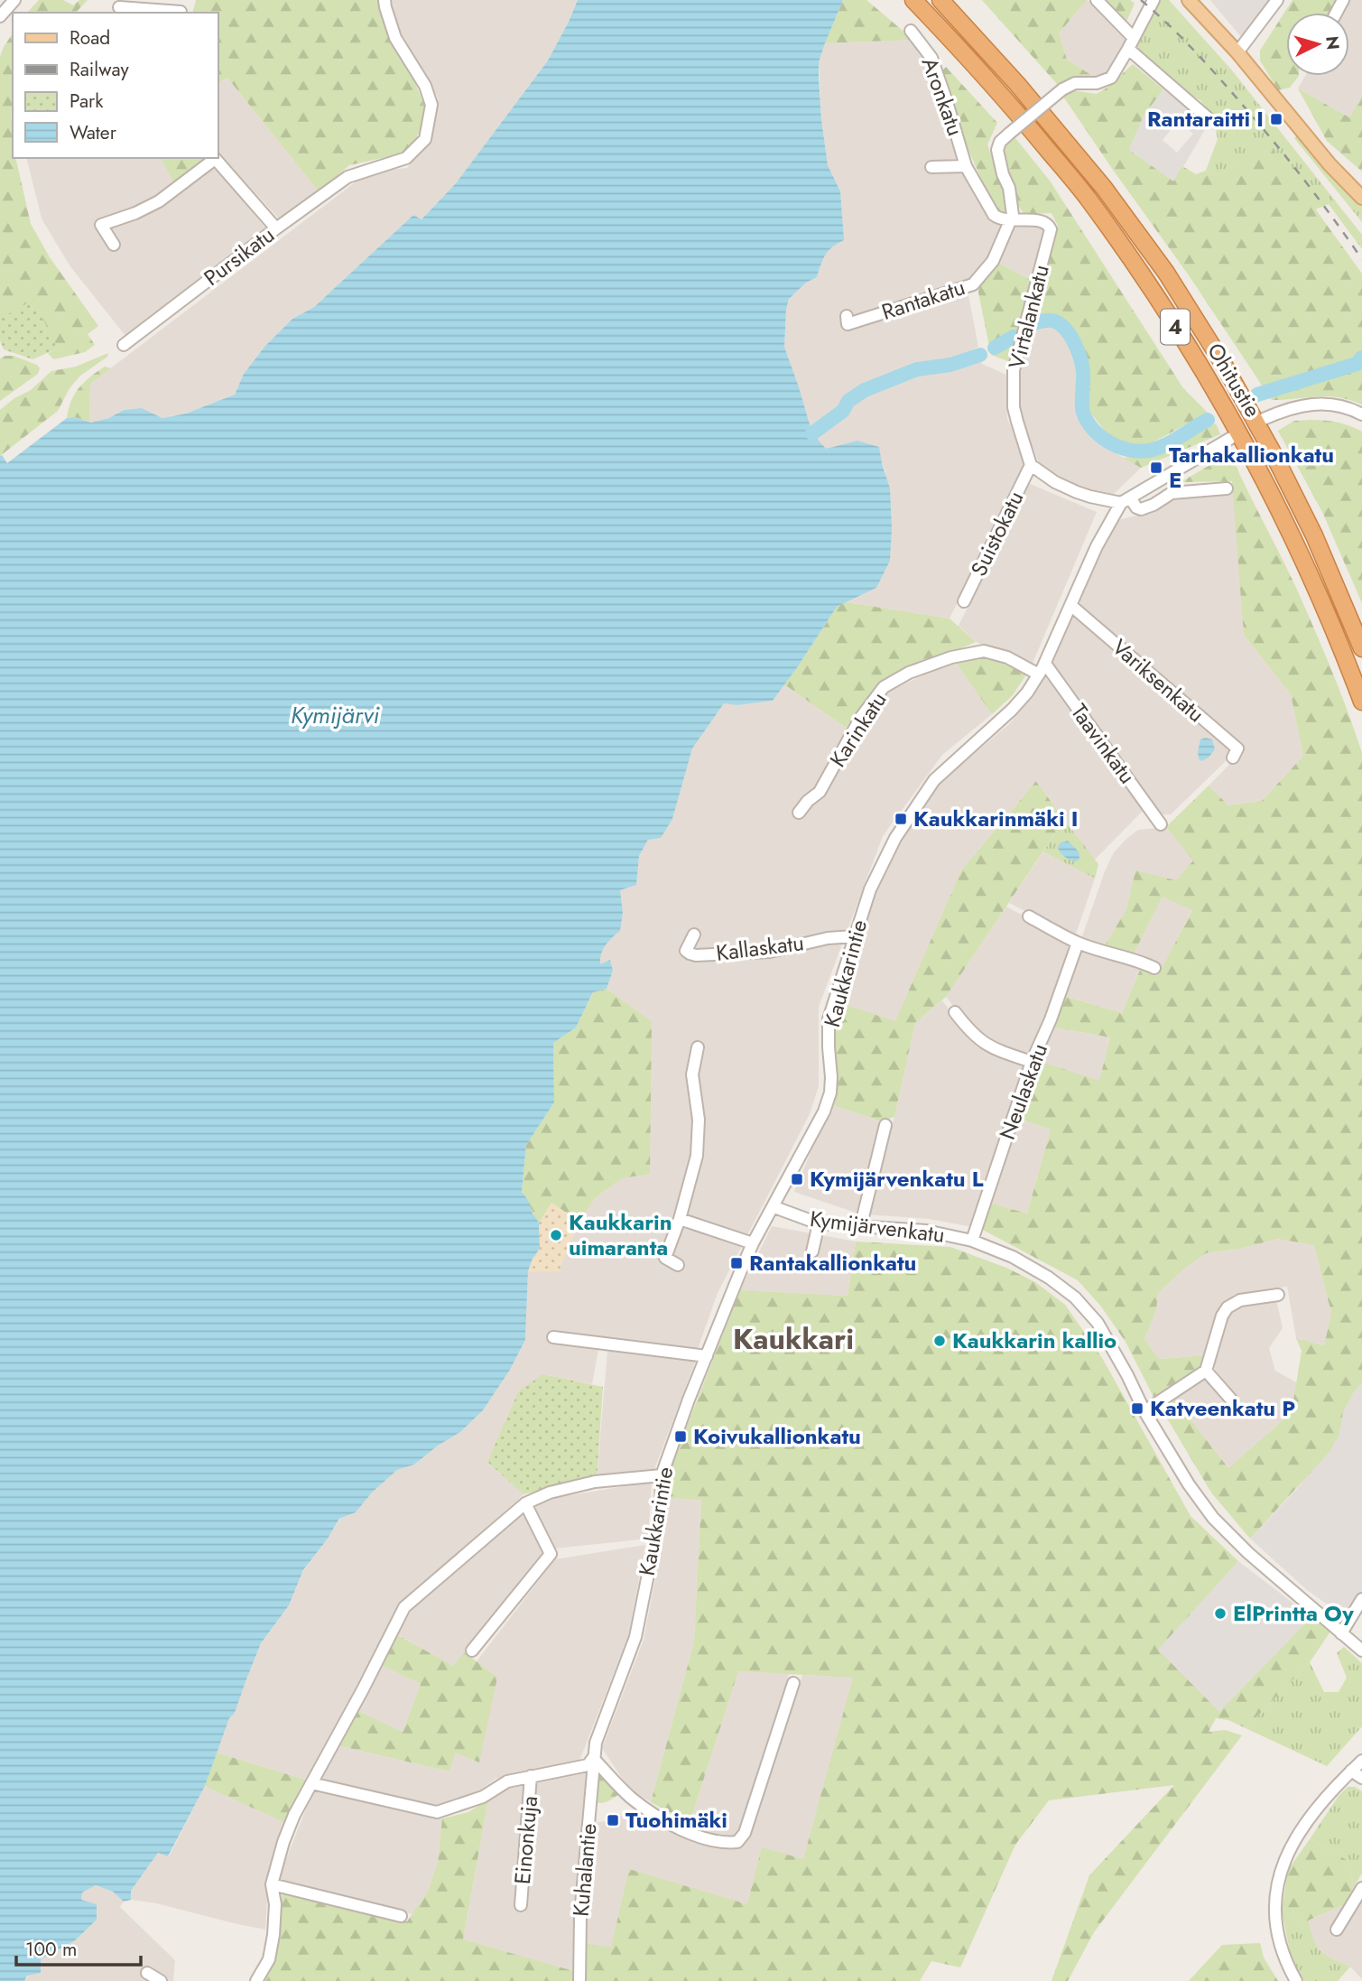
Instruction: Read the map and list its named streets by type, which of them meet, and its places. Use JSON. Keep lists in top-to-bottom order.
{
  "streets": {
    "highway": ["4", "Ohitustie"],
    "street": [
      "Aronkatu",
      "Pursikatu",
      "Rantakatu",
      "Virtalankatu",
      "Suistokatu",
      "Variksenkatu",
      "Karinkatu",
      "Taavinkatu",
      "Kallaskatu",
      "Kaukkarintie",
      "Neulaskatu",
      "Kymijärvenkatu",
      "Einonkuja",
      "Kuhalantie"
    ]
  },
  "crossings": [
    ["Aronkatu", "Rantakatu"],
    ["Aronkatu", "Virtalankatu"],
    ["Rantakatu", "Virtalankatu"],
    ["Virtalankatu", "Suistokatu"],
    ["Variksenkatu", "Kaukkarintie"],
    ["Karinkatu", "Taavinkatu"],
    ["Karinkatu", "Kaukkarintie"],
    ["Taavinkatu", "Kaukkarintie"],
    ["Kallaskatu", "Kaukkarintie"],
    ["Kaukkarintie", "Kymijärvenkatu"],
    ["Kaukkarintie", "Kuhalantie"],
    ["Neulaskatu", "Kymijärvenkatu"]
  ],
  "districts": ["Kaukkari"],
  "water": ["Kymijärvi"],
  "places": {
    "transit": [
      "Rantaraitti I",
      "Tarhakallionkatu E",
      "Kaukkarinmäki I",
      "Kymijärvenkatu L",
      "Rantakallionkatu",
      "Katveenkatu P",
      "Koivukallionkatu",
      "Tuohimäki"
    ],
    "other": ["Kaukkarin uimaranta", "Kaukkarin kallio", "ElPrintta Oy"]
  },
  "legend": [
    "Road",
    "Railway",
    "Park",
    "Water"
  ],
  "scale_bar": "100 m",
  "north": "right"
}
